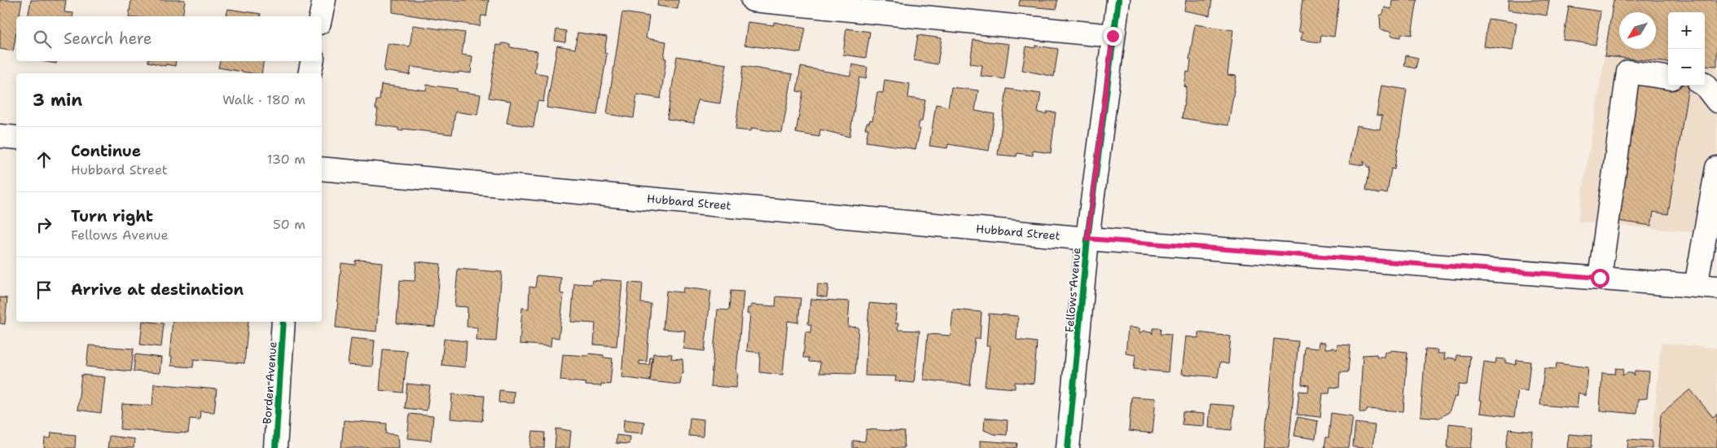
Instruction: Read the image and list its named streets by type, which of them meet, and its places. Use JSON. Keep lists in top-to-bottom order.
{
  "streets": {
    "main road": ["Hubbard Street", "Fellows Avenue", "Borden Avenue"]
  },
  "crossings": [
    ["Hubbard Street", "Fellows Avenue"]
  ],
  "north": "bottom left",
  "page": {
    "map_buttons": ["+", "−"],
    "search": "Search here",
    "heading": ["3 min", "Walk · 180 m"],
    "list": [
      ["Continue", "Hubbard Street", "130 m"],
      ["Turn right", "Fellows Avenue", "50 m"],
      "Arrive at destination"
    ]
  }
}
